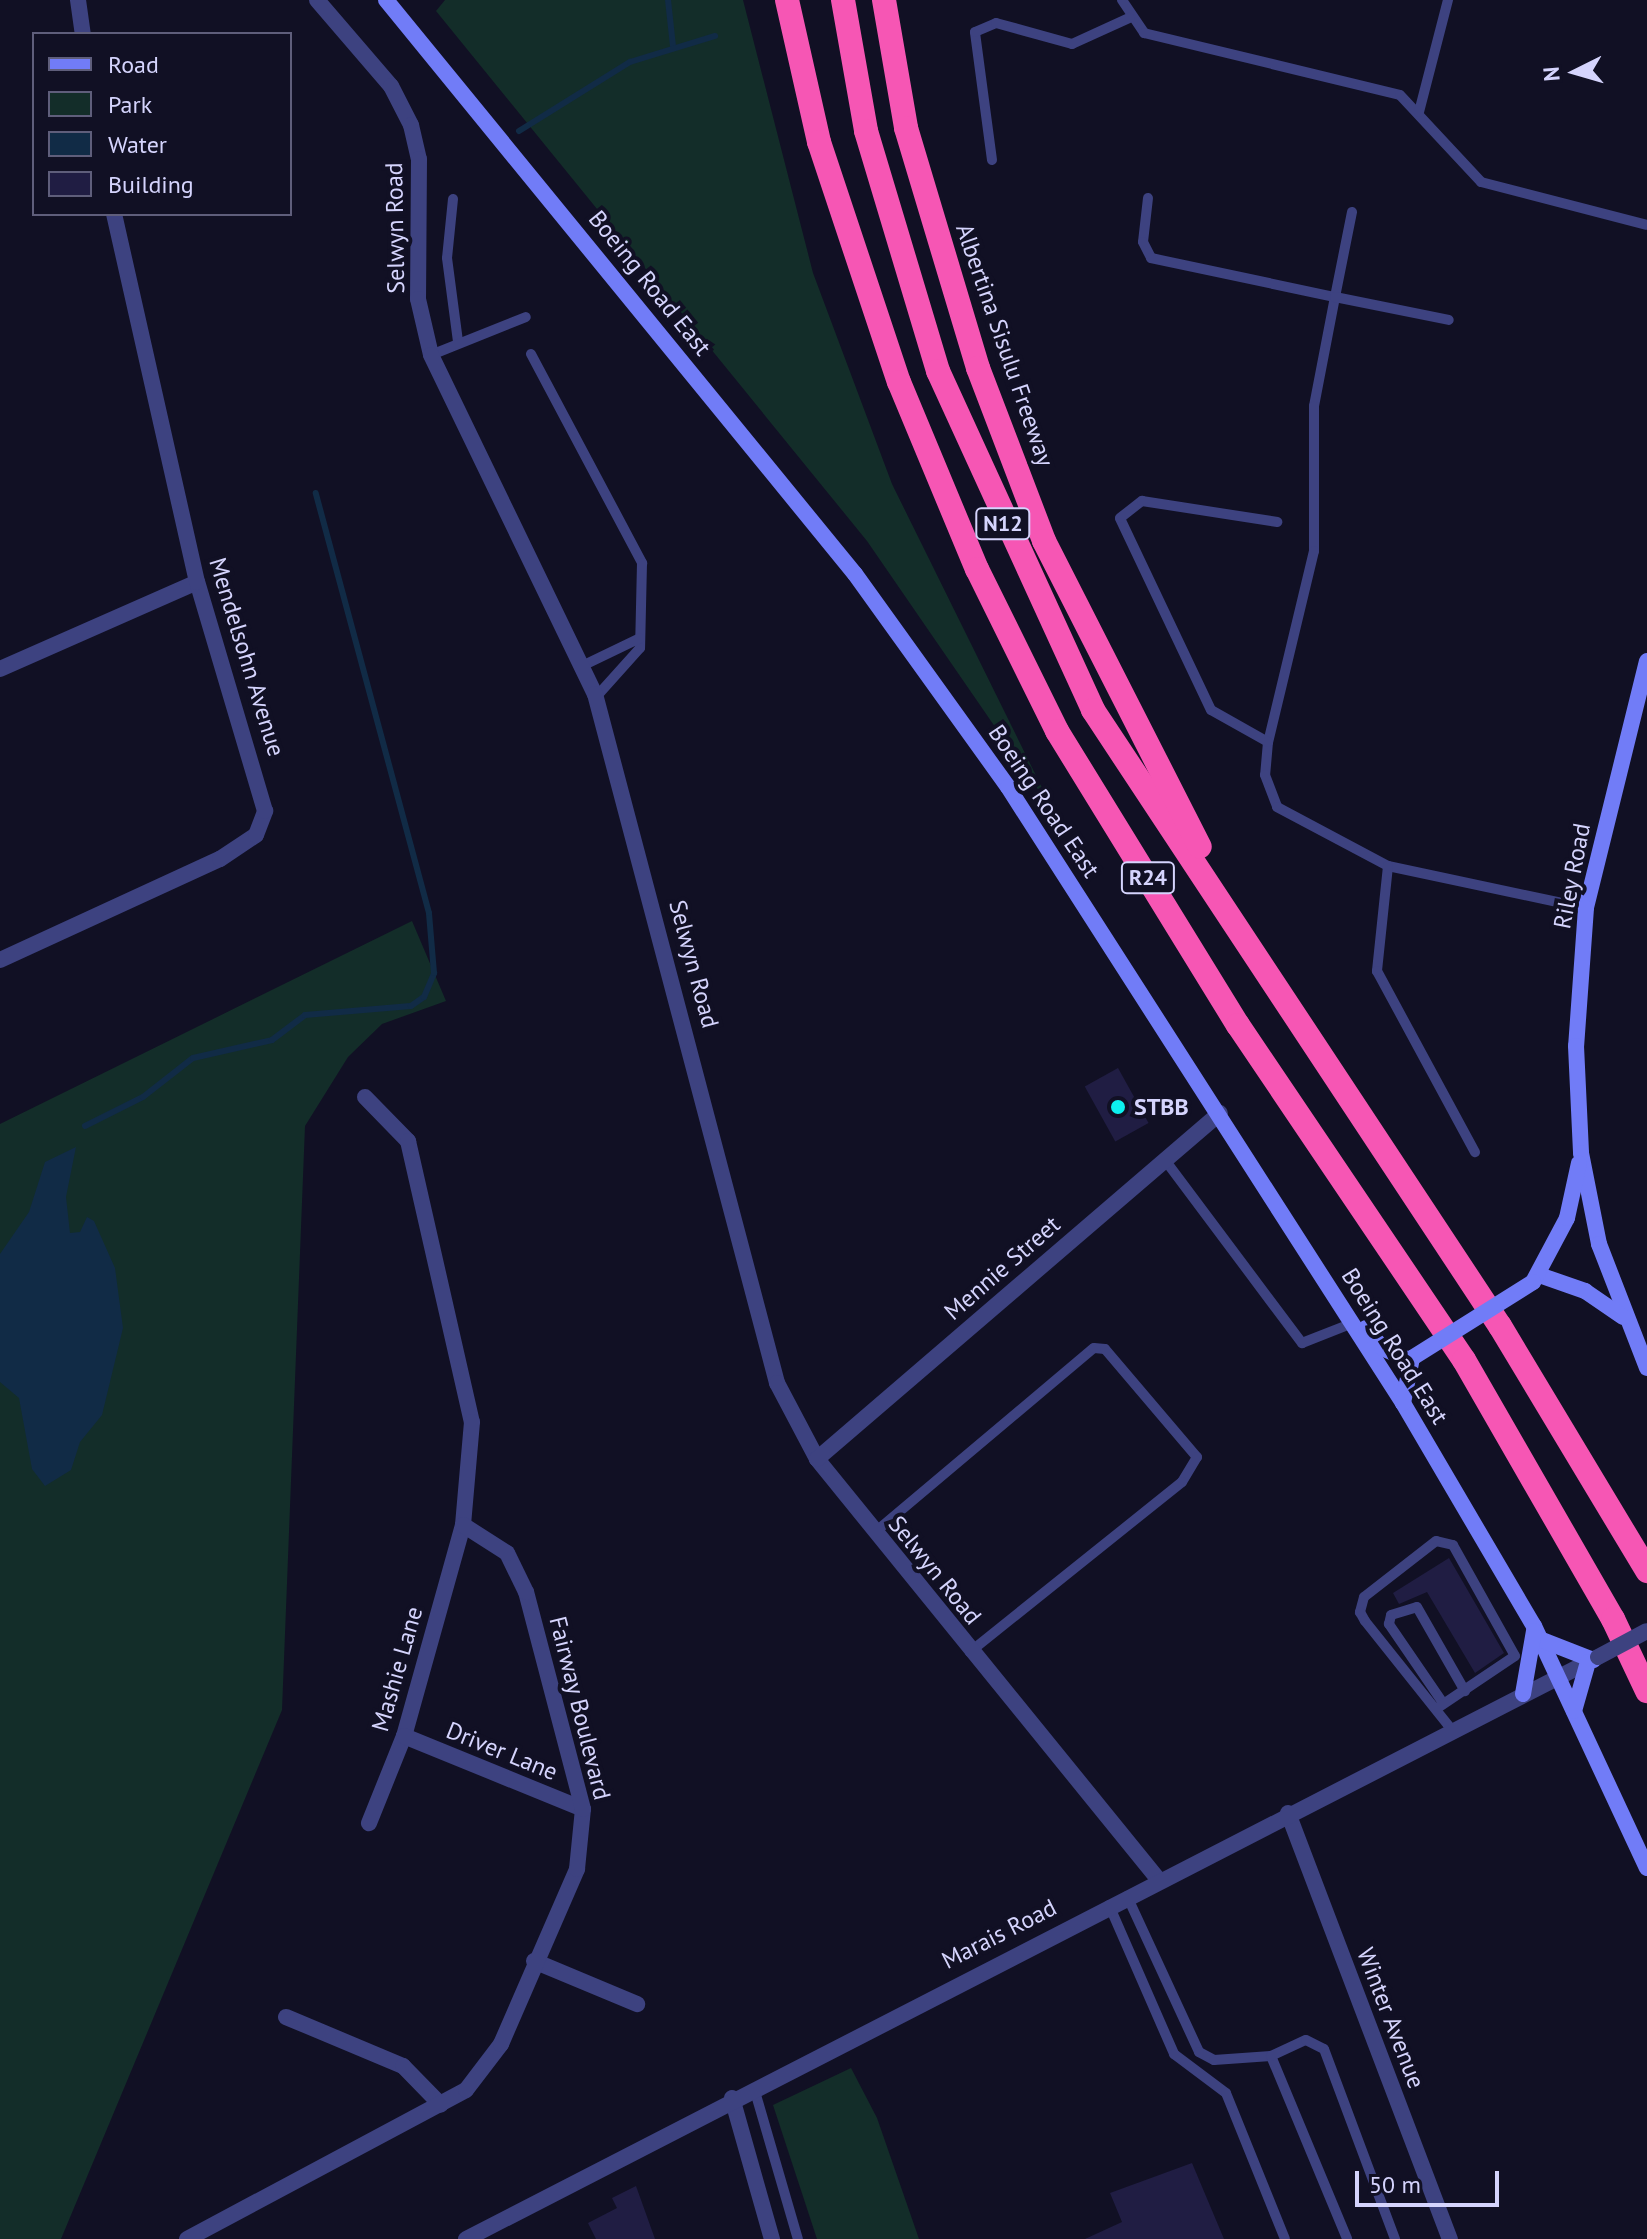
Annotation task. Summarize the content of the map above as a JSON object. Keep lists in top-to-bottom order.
{
  "streets": {
    "highway": ["Albertina Sisulu Freeway", "N12", "R24"],
    "main road": ["Boeing Road East", "Riley Road"],
    "street": [
      "Selwyn Road",
      "Mendelsohn Avenue",
      "Mennie Street",
      "Mashie Lane",
      "Fairway Boulevard",
      "Driver Lane",
      "Marais Road",
      "Winter Avenue"
    ]
  },
  "crossings": [
    ["Selwyn Road", "Mennie Street"],
    ["Selwyn Road", "Marais Road"],
    ["Boeing Road East", "Mennie Street"],
    ["Boeing Road East", "Marais Road"],
    ["Albertina Sisulu Freeway", "N12"],
    ["Albertina Sisulu Freeway", "R24"],
    ["N12", "R24"],
    ["Mashie Lane", "Fairway Boulevard"],
    ["Mashie Lane", "Driver Lane"],
    ["Fairway Boulevard", "Driver Lane"],
    ["Marais Road", "Winter Avenue"]
  ],
  "places": ["STBB"],
  "legend": [
    "Road",
    "Park",
    "Water",
    "Building"
  ],
  "scale_bar": "50 m",
  "north": "left"
}
